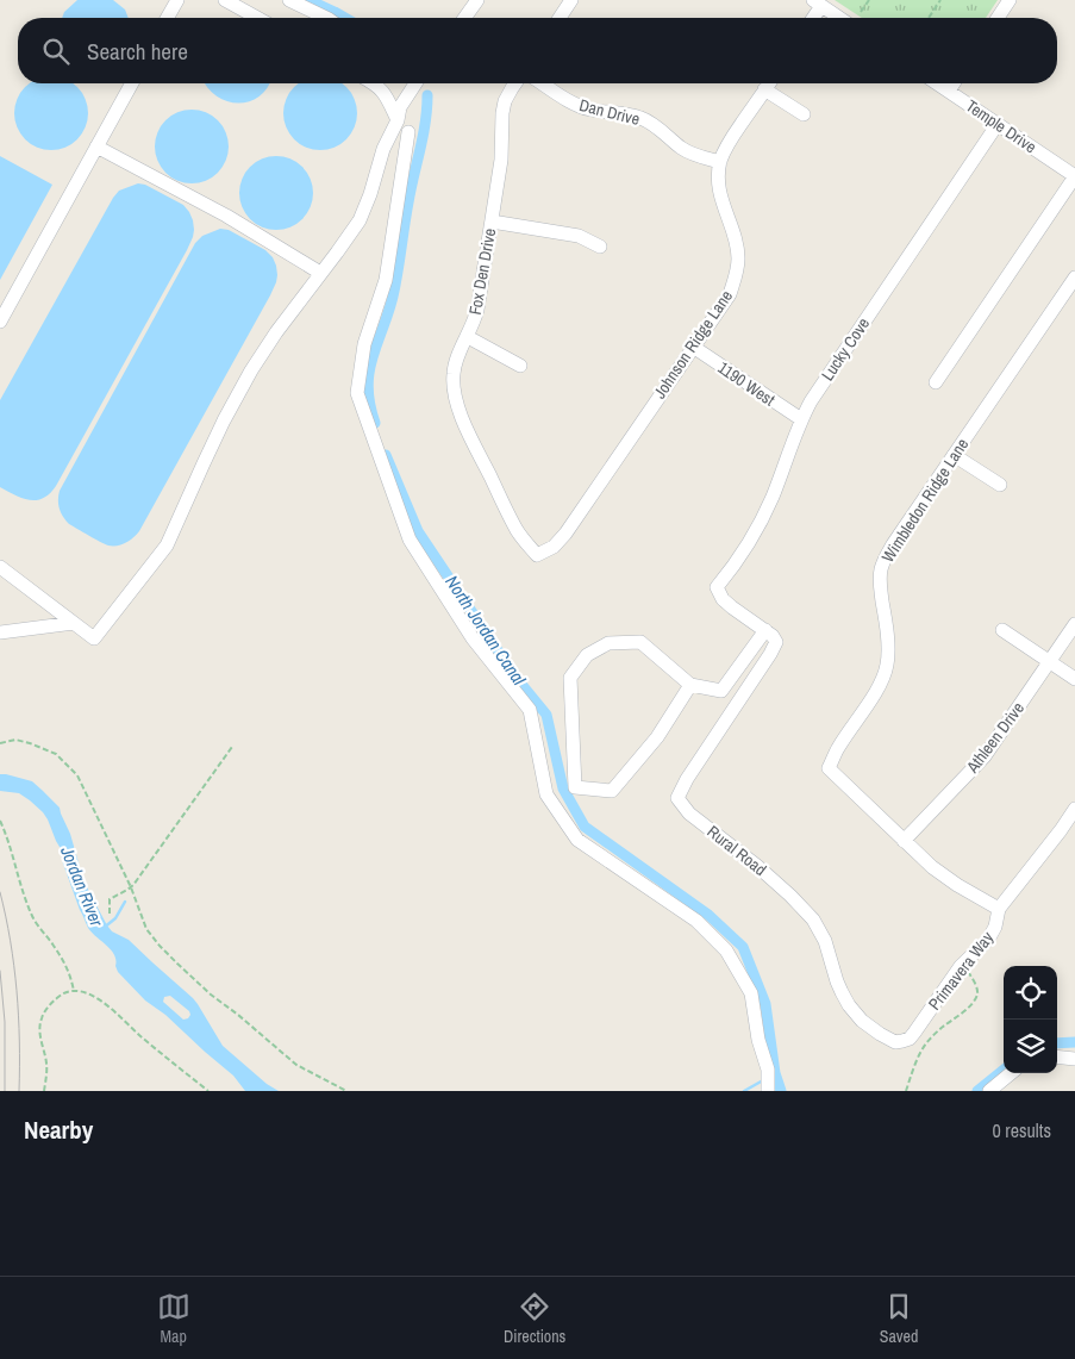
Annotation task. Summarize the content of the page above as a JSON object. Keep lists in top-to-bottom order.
{
  "streets": {
    "street": [
      "Dan Drive",
      "Temple Drive",
      "Fox Den Drive",
      "Johnson Ridge Lane",
      "Lucky Cove",
      "1190 West",
      "Wimbledon Ridge Lane",
      "Athleen Drive",
      "Rural Road",
      "Primavera Way"
    ]
  },
  "crossings": [
    ["Dan Drive", "Johnson Ridge Lane"],
    ["Temple Drive", "Lucky Cove"],
    ["Fox Den Drive", "Johnson Ridge Lane"],
    ["Johnson Ridge Lane", "1190 West"],
    ["Lucky Cove", "1190 West"],
    ["Lucky Cove", "Rural Road"],
    ["Wimbledon Ridge Lane", "Athleen Drive"],
    ["Wimbledon Ridge Lane", "Primavera Way"],
    ["Rural Road", "Primavera Way"]
  ],
  "water": ["North Jordan Canal", "Jordan River"],
  "page": {
    "search": "Search here",
    "heading": ["Nearby", "0 results"],
    "nav": ["Map", "Directions", "Saved"]
  }
}
